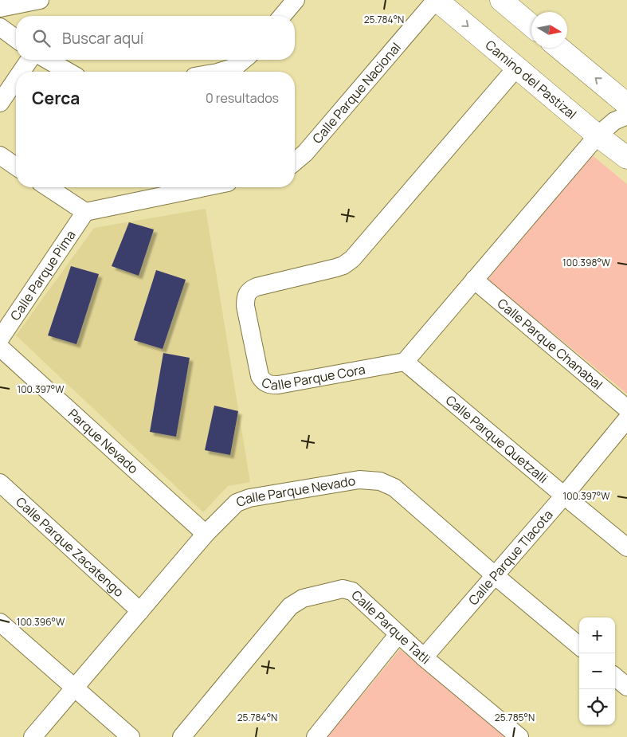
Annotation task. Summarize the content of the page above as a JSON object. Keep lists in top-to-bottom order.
{
  "streets": {
    "street": [
      "Camino del Pastizal",
      "Calle Parque Nacional",
      "Calle Parque Pima",
      "Calle Parque Chanabal",
      "Calle Parque Cora",
      "Calle Parque Quetzalli",
      "Parque Nevado",
      "Calle Parque Nevado",
      "Calle Parque Zacatengo",
      "Calle Parque Tlacota",
      "Calle Parque Tatli"
    ]
  },
  "crossings": [
    ["Camino del Pastizal", "Calle Parque Nacional"],
    ["Camino del Pastizal", "Calle Parque Cora"],
    ["Calle Parque Cora", "Calle Parque Quetzalli"],
    ["Calle Parque Quetzalli", "Calle Parque Tlacota"],
    ["Parque Nevado", "Calle Parque Nevado"],
    ["Calle Parque Nevado", "Calle Parque Zacatengo"],
    ["Calle Parque Nevado", "Calle Parque Tlacota"],
    ["Calle Parque Tlacota", "Calle Parque Tatli"]
  ],
  "north": "right",
  "page": {
    "search": "Buscar aquí",
    "heading": ["Cerca", "0 resultados"],
    "map_buttons": ["+", "−"]
  },
  "coordinates": [
    "25.784°N",
    "100.398°W",
    "100.397°W",
    "100.396°W",
    "25.785°N"
  ]
}
